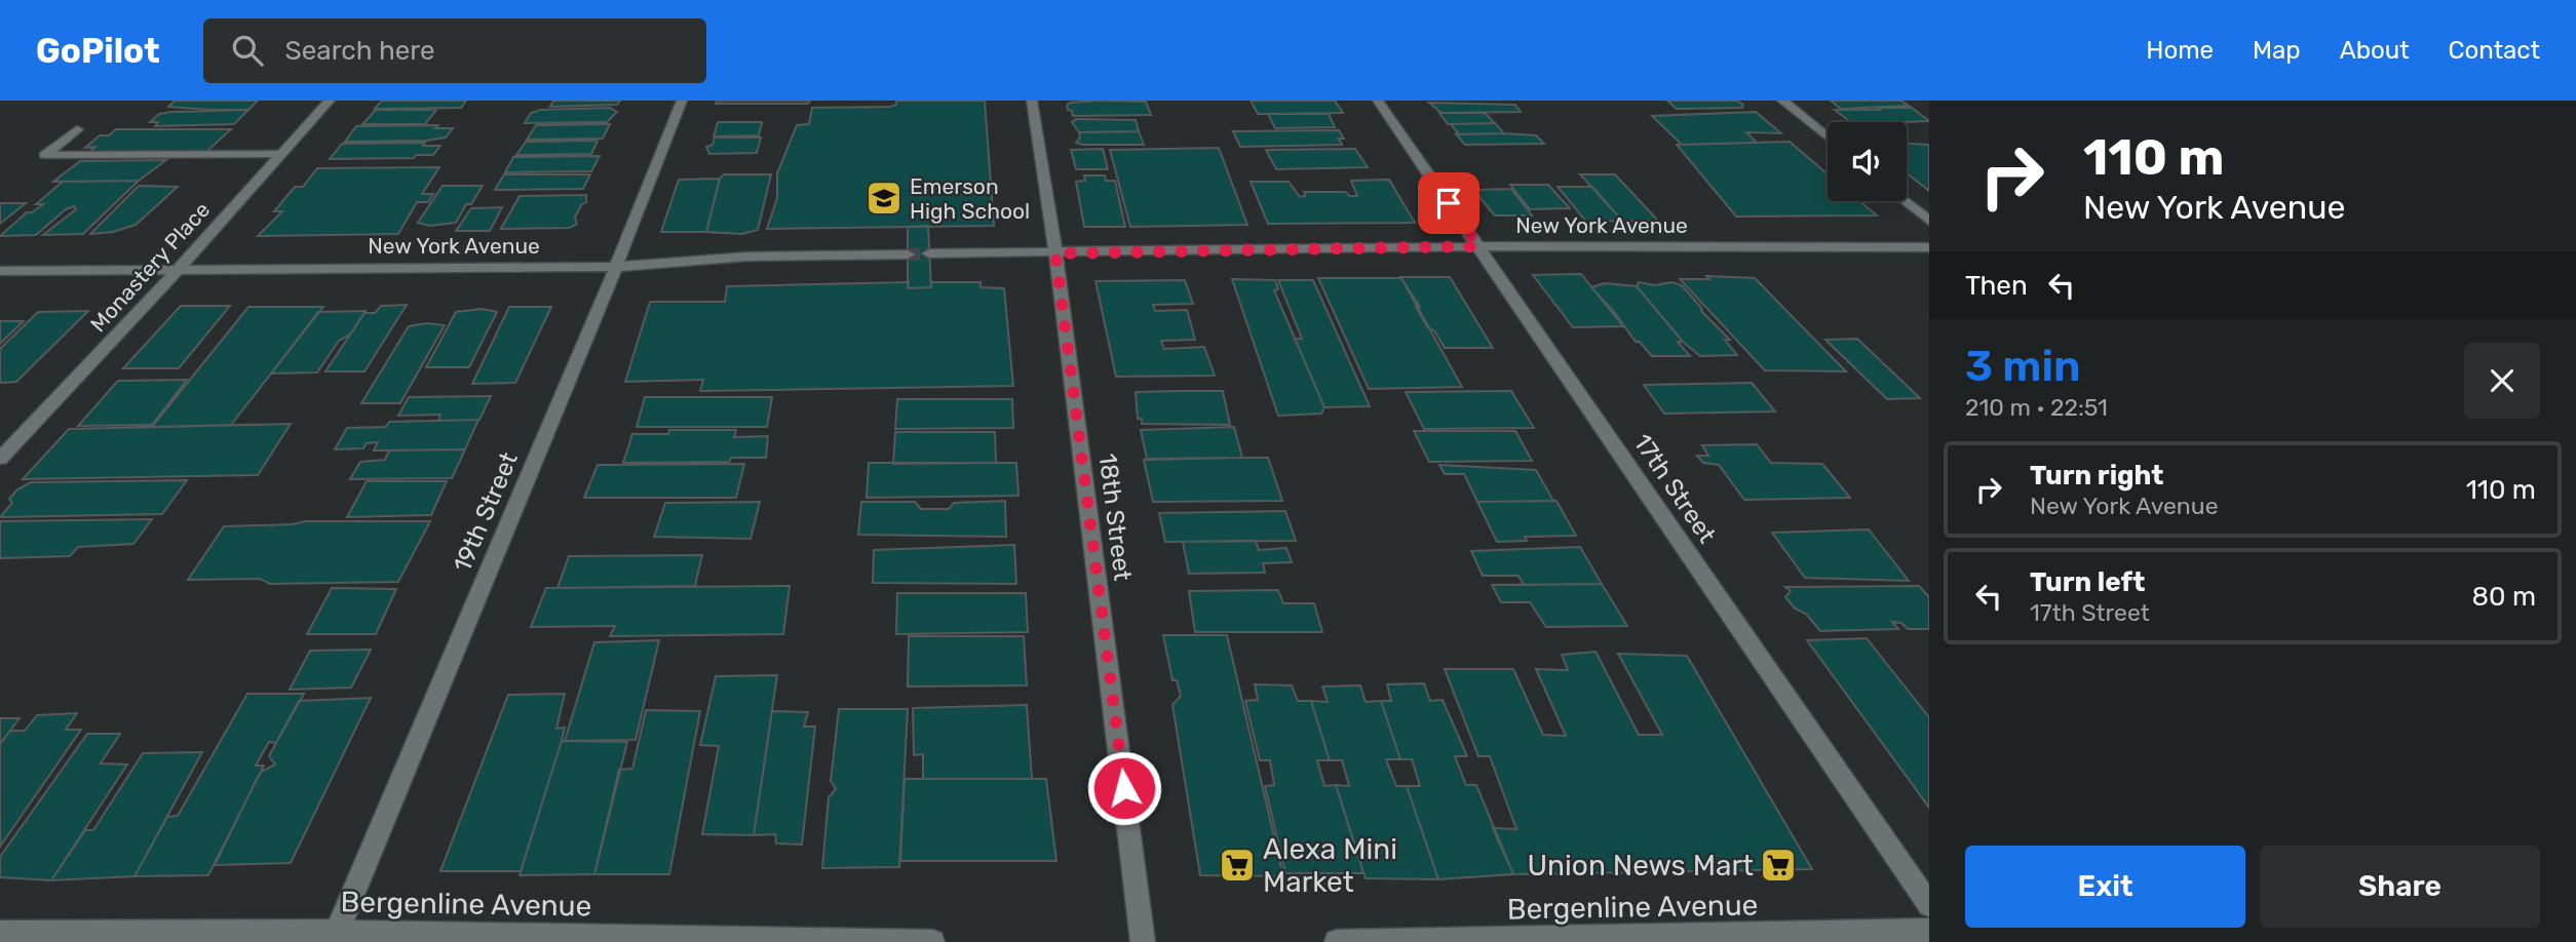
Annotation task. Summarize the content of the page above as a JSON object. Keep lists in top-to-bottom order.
{
  "streets": {
    "street": [
      "New York Avenue",
      "Monastery Place",
      "17th Street",
      "19th Street",
      "18th Street",
      "Bergenline Avenue"
    ]
  },
  "crossings": [
    ["New York Avenue", "Monastery Place"],
    ["New York Avenue", "17th Street"],
    ["New York Avenue", "19th Street"],
    ["New York Avenue", "18th Street"],
    ["19th Street", "Bergenline Avenue"]
  ],
  "places": {
    "school or university": ["Emerson High School"],
    "supermarket": ["Alexa Mini Market", "Union News Mart"]
  },
  "page": {
    "header": "GoPilot",
    "search": "Search here",
    "nav": [
      "Home",
      "Map",
      "About",
      "Contact"
    ],
    "turn": ["110 m", "New York Avenue"],
    "then": "Then",
    "heading": ["3 min", "210 m · 22:51"],
    "list": [
      {
        "name": "Turn right",
        "note": "New York Avenue",
        "value": "110 m"
      },
      {
        "name": "Turn left",
        "note": "17th Street",
        "value": "80 m"
      }
    ],
    "buttons": ["Exit", "Share"]
  }
}
